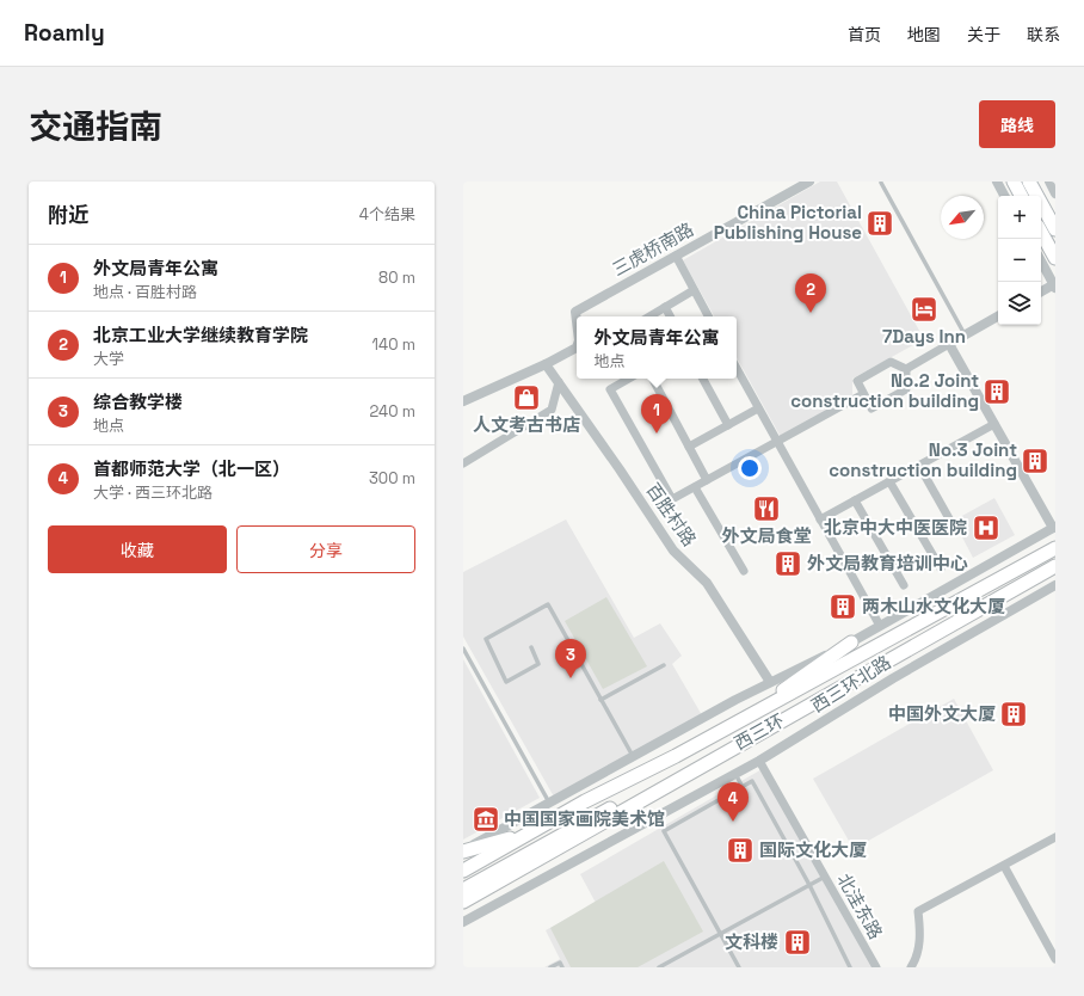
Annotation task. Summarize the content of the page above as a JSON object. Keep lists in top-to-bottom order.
{
  "streets": {
    "main road": ["西三环"],
    "street": [
      "三虎桥南路",
      "百胜村路",
      "西三环北路",
      "北洼东路"
    ]
  },
  "crossings": [
    ["三虎桥南路", "百胜村路"],
    ["百胜村路", "西三环北路"],
    ["西三环北路", "北洼东路"]
  ],
  "places": {
    "building": [
      "China Pictorial Publishing House",
      "No.2 Joint construction building",
      "No.3 Joint construction building",
      "外文局教育培训中心",
      "两木山水文化大厦",
      "中国外文大厦",
      "国际文化大厦",
      "文科楼"
    ],
    "hotel": ["7Days Inn"],
    "shop": ["人文考古书店"],
    "restaurant": ["外文局食堂"],
    "hospital": ["北京中大中医医院"],
    "museum": ["中国国家画院美术馆"]
  },
  "north": "bottom left",
  "page": {
    "header": "Roamly",
    "nav": [
      "首页",
      "地图",
      "关于",
      "联系"
    ],
    "title": "交通指南",
    "buttons": [
      "路线",
      ["收藏", "分享"]
    ],
    "heading": ["附近", "4个结果"],
    "map_buttons": ["+", "−"],
    "list": [
      {
        "mark": "1",
        "name": "外文局青年公寓",
        "note": "地点 · 百胜村路",
        "value": "80 m"
      },
      {
        "mark": "2",
        "name": "北京工业大学继续教育学院",
        "note": "大学",
        "value": "140 m"
      },
      {
        "mark": "3",
        "name": "综合教学楼",
        "note": "地点",
        "value": "240 m"
      },
      {
        "mark": "4",
        "name": "首都师范大学（北一区）",
        "note": "大学 · 西三环北路",
        "value": "300 m"
      }
    ],
    "pins": [
      "2",
      "1",
      "3",
      "4"
    ],
    "popup": ["外文局青年公寓", "地点"]
  }
}
